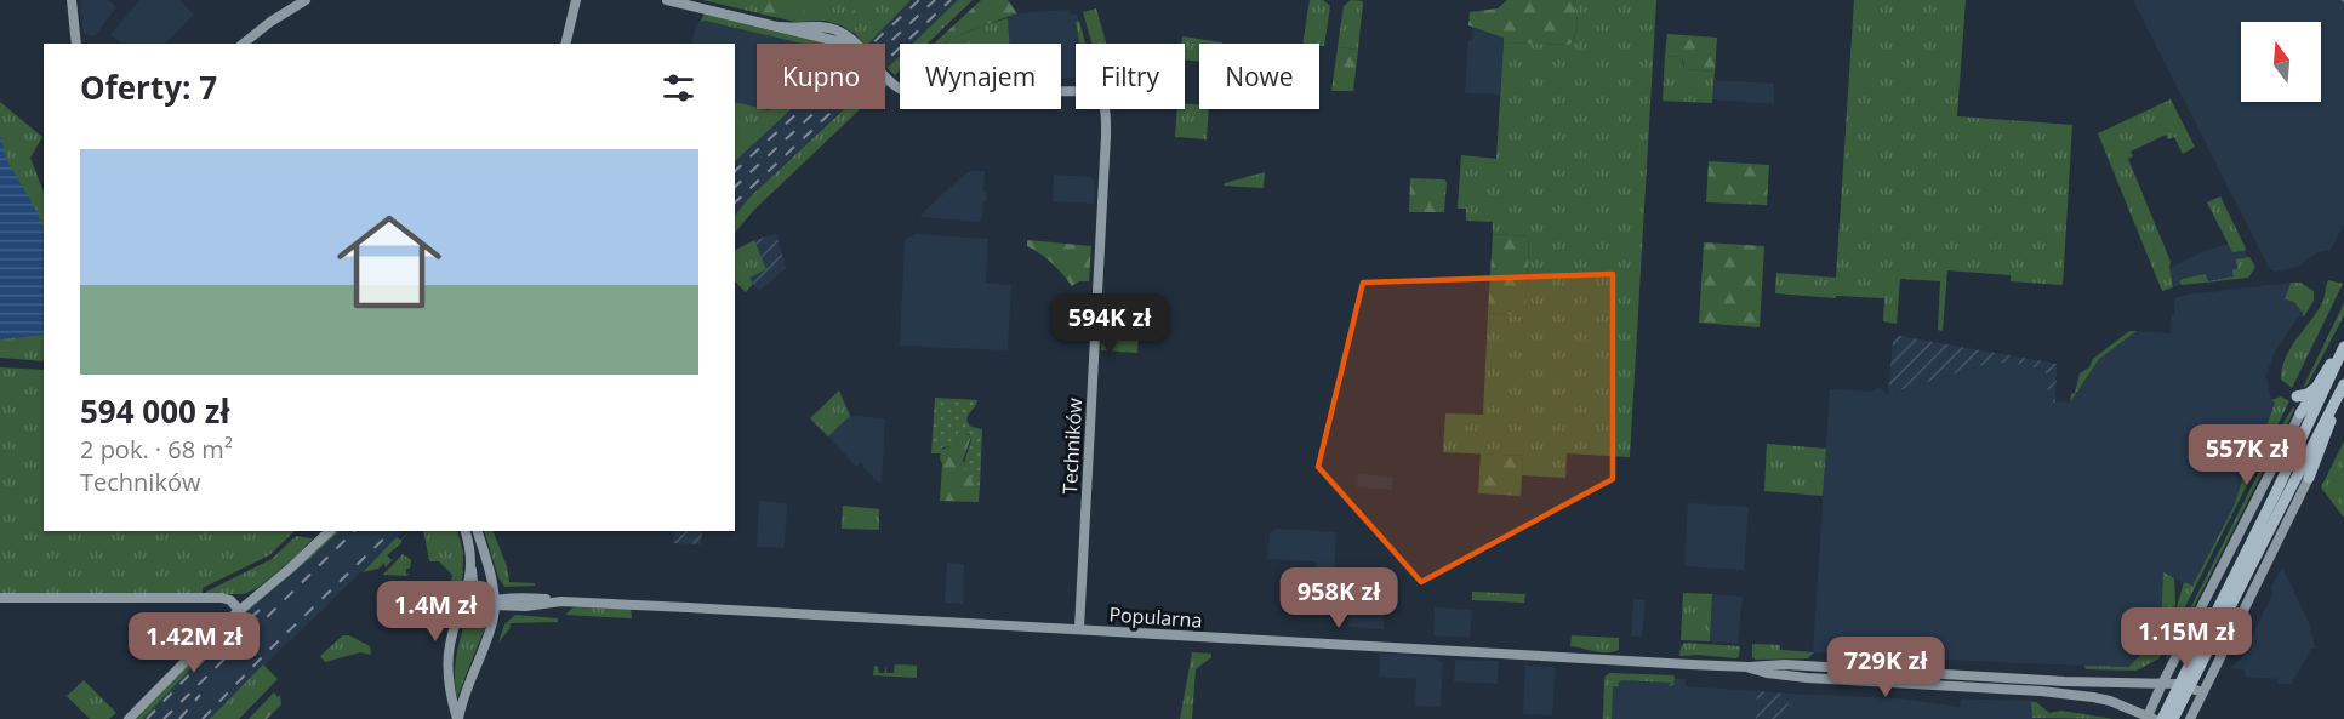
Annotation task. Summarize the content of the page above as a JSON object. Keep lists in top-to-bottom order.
{
  "streets": {
    "street": ["Techników", "Popularna"]
  },
  "crossings": [
    ["Techników", "Popularna"]
  ],
  "north": "top",
  "page": {
    "chip": [
      "Kupno",
      "Wynajem",
      "Filtry",
      "Nowe"
    ],
    "heading": "Oferty: 7",
    "list": [
      {
        "name": "594 000 zł",
        "note": "2 pok. · 68 m² · Techników"
      }
    ],
    "price": [
      "594K zł",
      "557K zł",
      "958K zł",
      "1.4M zł",
      "1.15M zł",
      "1.42M zł",
      "729K zł"
    ]
  }
}
